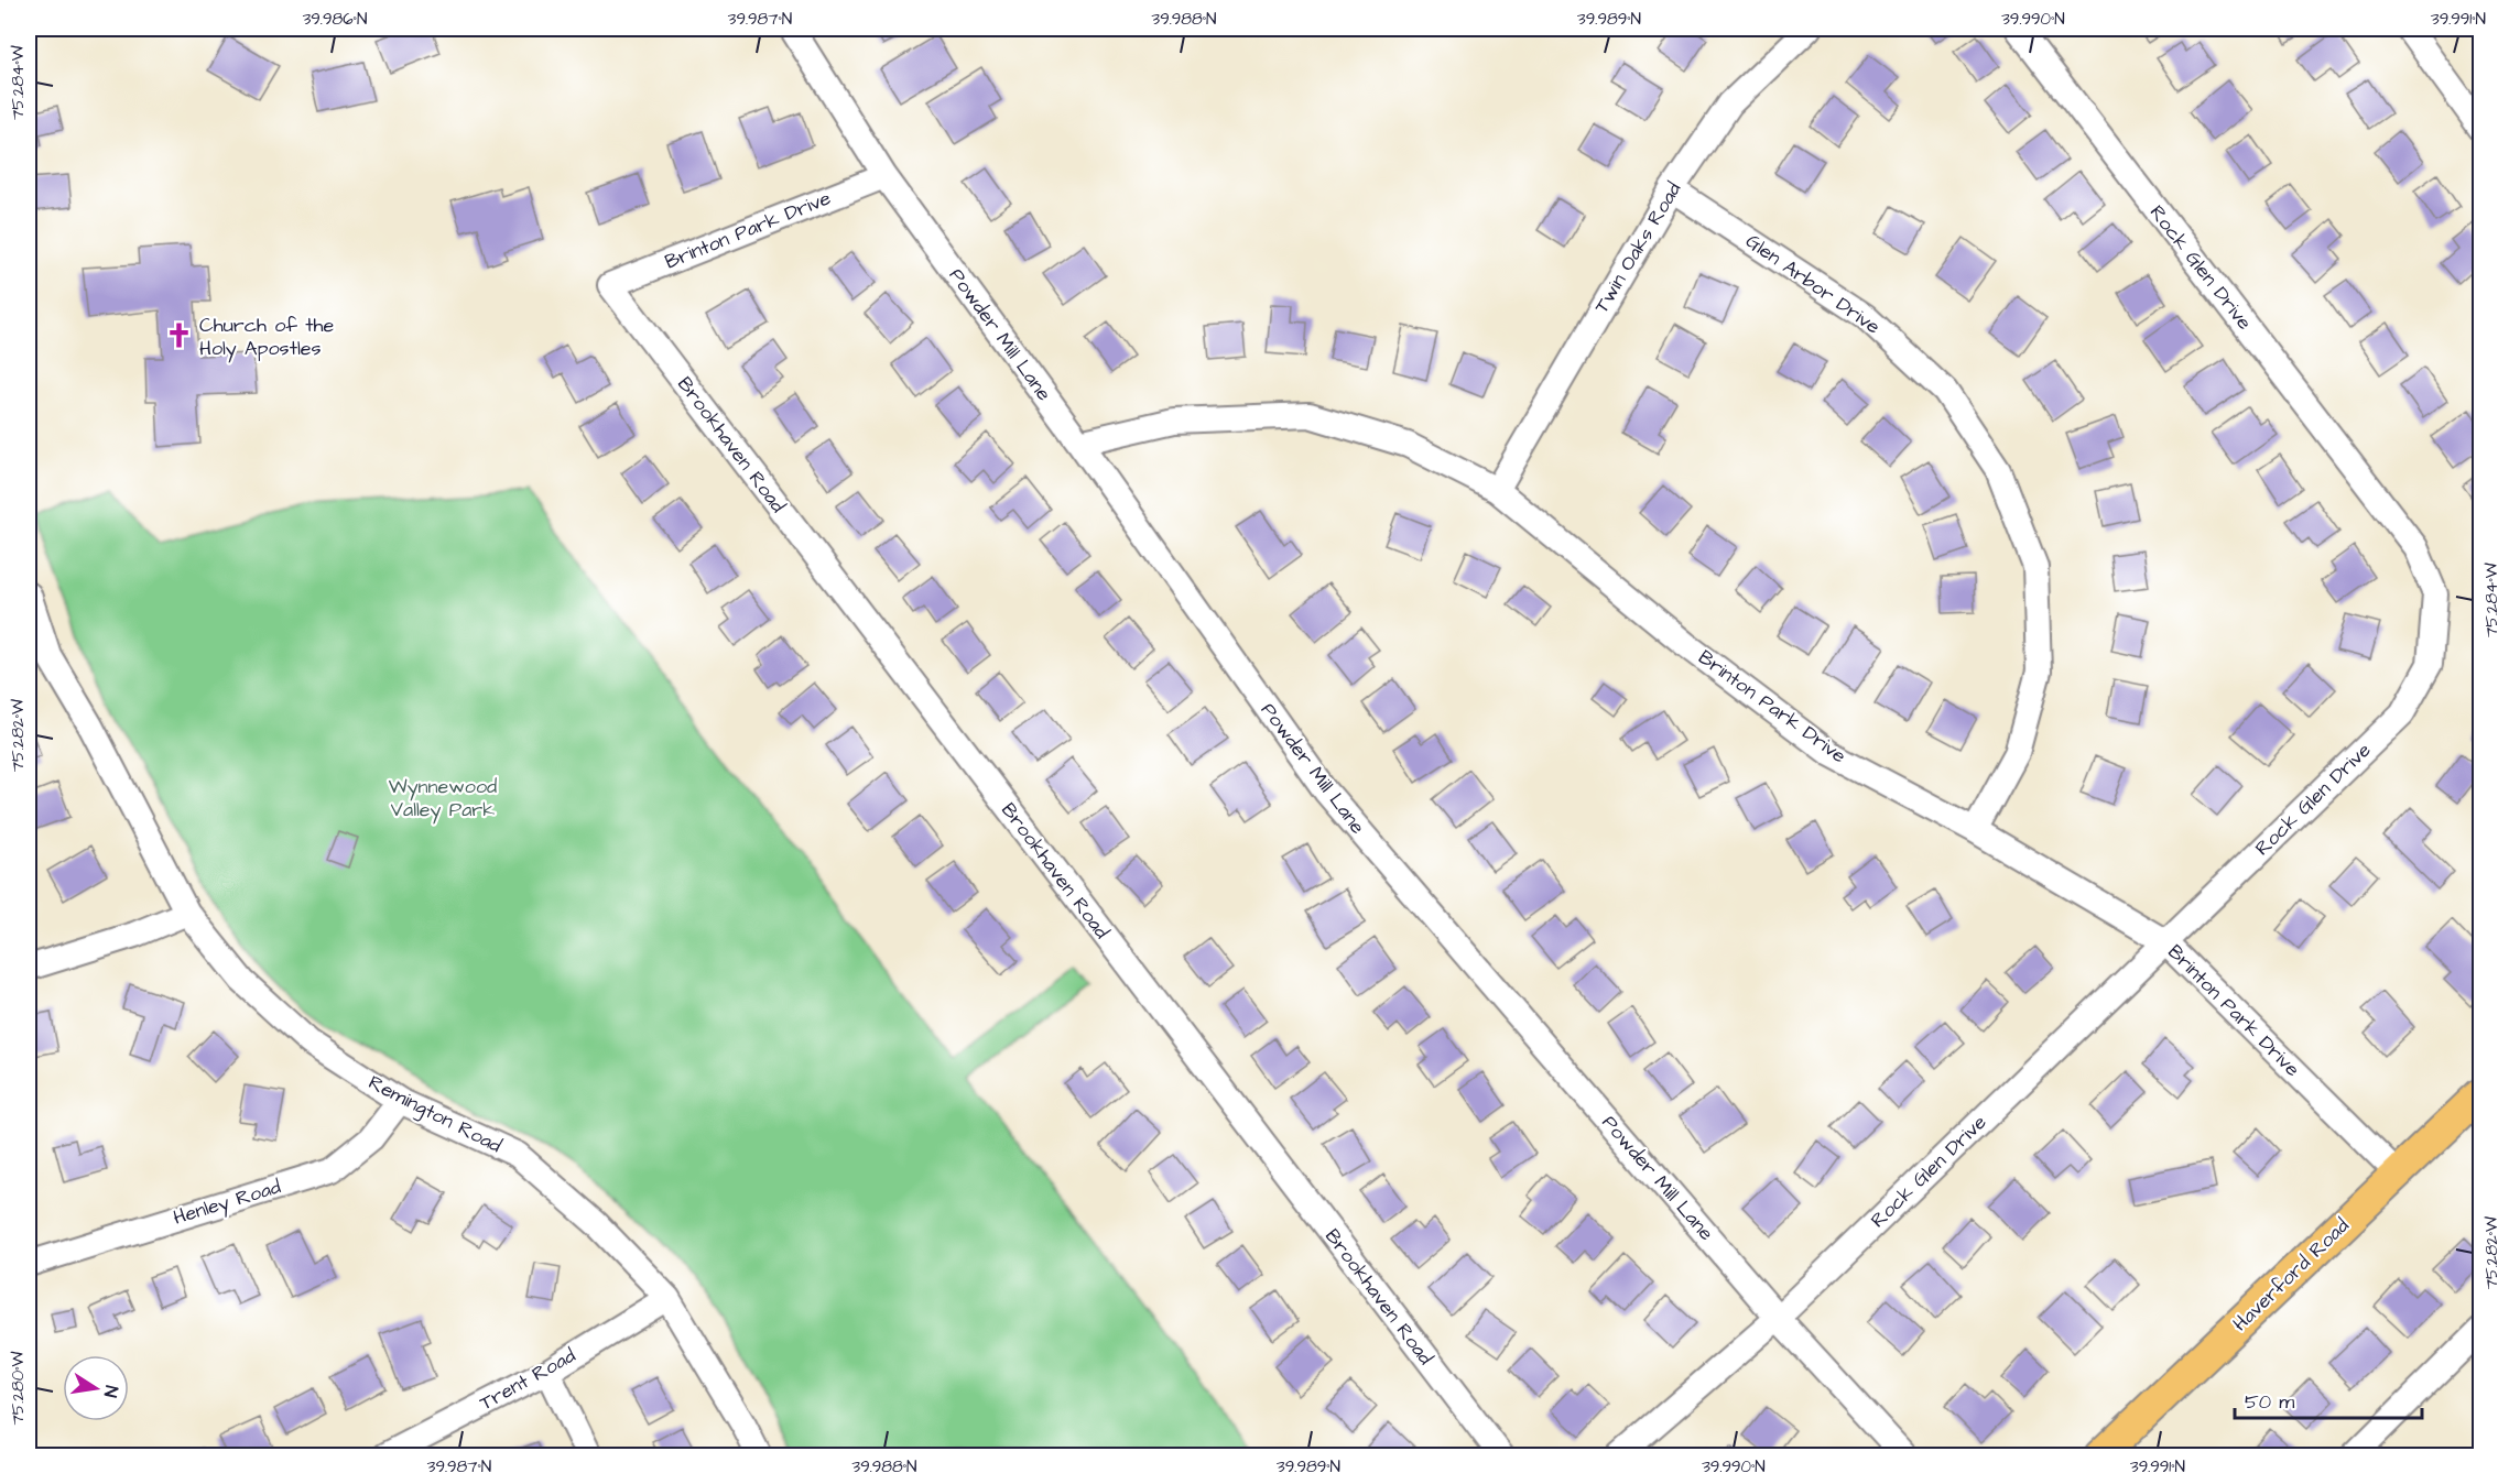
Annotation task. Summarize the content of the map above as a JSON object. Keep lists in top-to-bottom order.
{
  "streets": {
    "main road": ["Haverford Road"],
    "street": [
      "Brinton Park Drive",
      "Twin Oaks Road",
      "Rock Glen Drive",
      "Glen Arbor Drive",
      "Powder Mill Lane",
      "Brookhaven Road",
      "Remington Road",
      "Henley Road",
      "Trent Road"
    ]
  },
  "crossings": [
    ["Brinton Park Drive", "Twin Oaks Road"],
    ["Brinton Park Drive", "Rock Glen Drive"],
    ["Brinton Park Drive", "Glen Arbor Drive"],
    ["Brinton Park Drive", "Powder Mill Lane"],
    ["Brinton Park Drive", "Brookhaven Road"],
    ["Brinton Park Drive", "Haverford Road"],
    ["Twin Oaks Road", "Glen Arbor Drive"],
    ["Rock Glen Drive", "Powder Mill Lane"],
    ["Remington Road", "Henley Road"],
    ["Remington Road", "Trent Road"]
  ],
  "parks": ["Wynnewood Valley Park"],
  "places": {
    "church": ["Church of the Holy Apostles"]
  },
  "scale_bar": "50 m",
  "north": "right",
  "coordinates": [
    "39.986°N",
    "39.987°N",
    "39.988°N",
    "39.989°N",
    "39.990°N",
    "39.991°N",
    "75.284°W",
    "75.282°W",
    "75.280°W"
  ]
}
